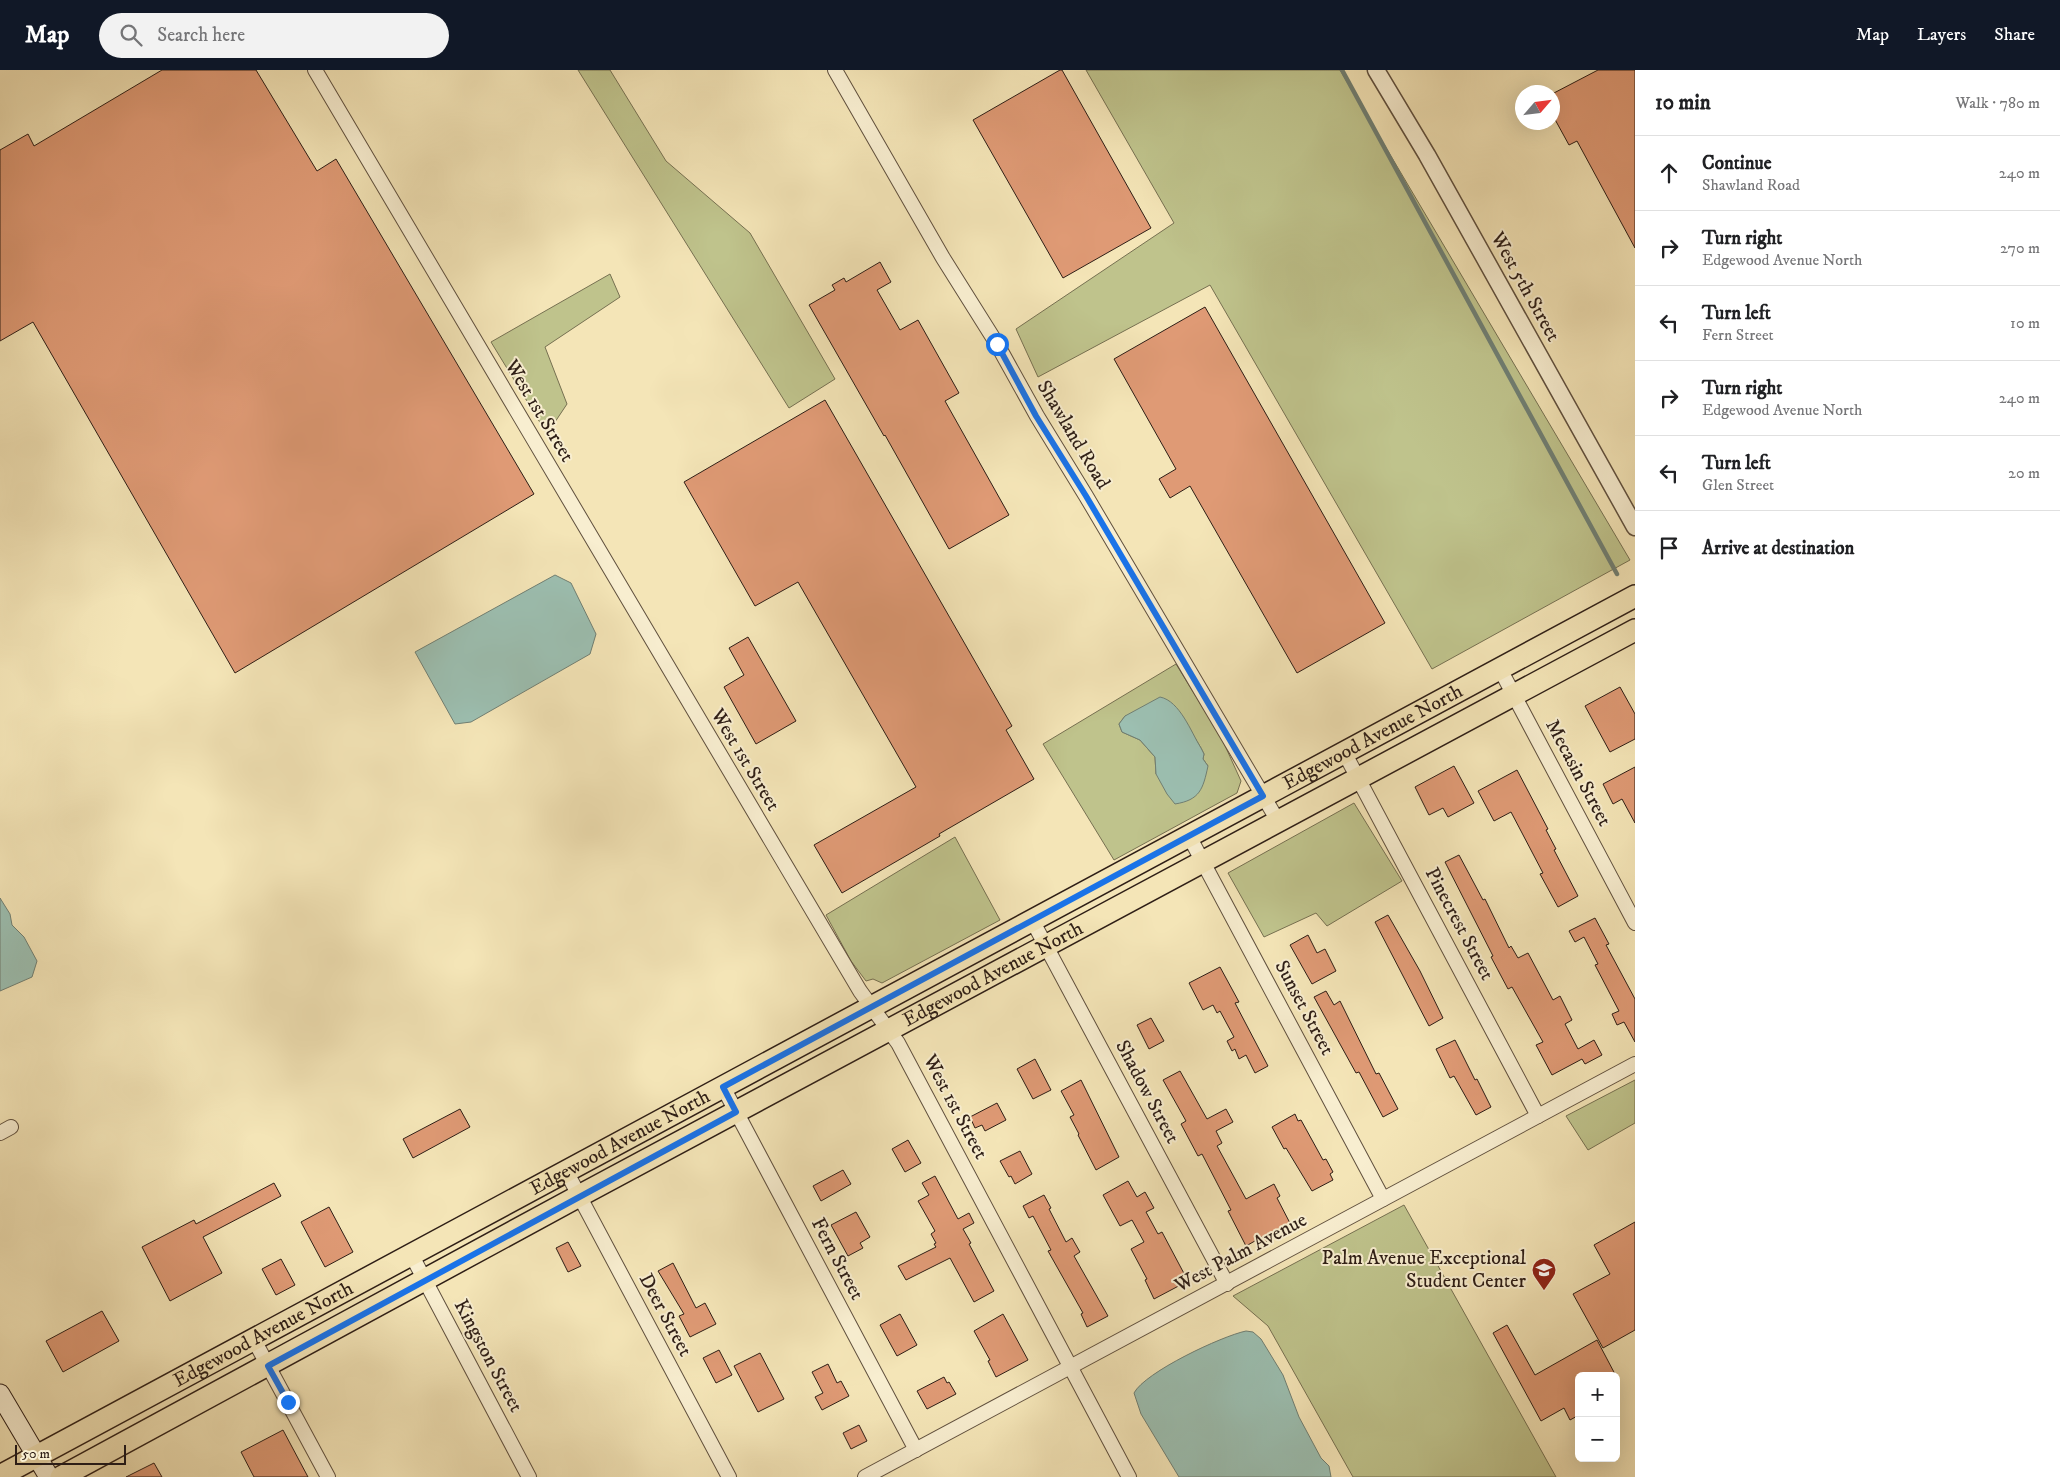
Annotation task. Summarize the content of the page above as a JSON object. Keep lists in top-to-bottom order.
{
  "streets": {
    "main road": ["Edgewood Avenue North"],
    "street": [
      "West 5th Street",
      "West 1st Street",
      "Shawland Road",
      "Mecasin Street",
      "Pinecrest Street",
      "Sunset Street",
      "Shadow Street",
      "West Palm Avenue",
      "Fern Street",
      "Deer Street",
      "Kingston Street"
    ]
  },
  "crossings": [
    ["West 1st Street", "Edgewood Avenue North"],
    ["West 1st Street", "West Palm Avenue"],
    ["Shawland Road", "Edgewood Avenue North"],
    ["Edgewood Avenue North", "Mecasin Street"],
    ["Edgewood Avenue North", "Pinecrest Street"],
    ["Edgewood Avenue North", "Sunset Street"],
    ["Edgewood Avenue North", "Shadow Street"],
    ["Edgewood Avenue North", "Fern Street"],
    ["Edgewood Avenue North", "Deer Street"],
    ["Edgewood Avenue North", "Kingston Street"],
    ["Pinecrest Street", "West Palm Avenue"],
    ["Sunset Street", "West Palm Avenue"],
    ["Shadow Street", "West Palm Avenue"],
    ["West Palm Avenue", "Fern Street"]
  ],
  "places": {
    "school or university": ["Palm Avenue Exceptional Student Center"]
  },
  "scale_bar": "50 m",
  "north": "top right",
  "page": {
    "header": "Map",
    "search": "Search here",
    "nav": ["Map", "Layers", "Share"],
    "heading": ["10 min", "Walk · 780 m"],
    "list": [
      ["Continue", "Shawland Road", "240 m"],
      ["Turn right", "Edgewood Avenue North", "270 m"],
      ["Turn left", "Fern Street", "10 m"],
      ["Turn right", "Edgewood Avenue North", "240 m"],
      ["Turn left", "Glen Street", "20 m"],
      "Arrive at destination"
    ],
    "map_buttons": ["+", "−"],
    "scale": "50 m"
  }
}
